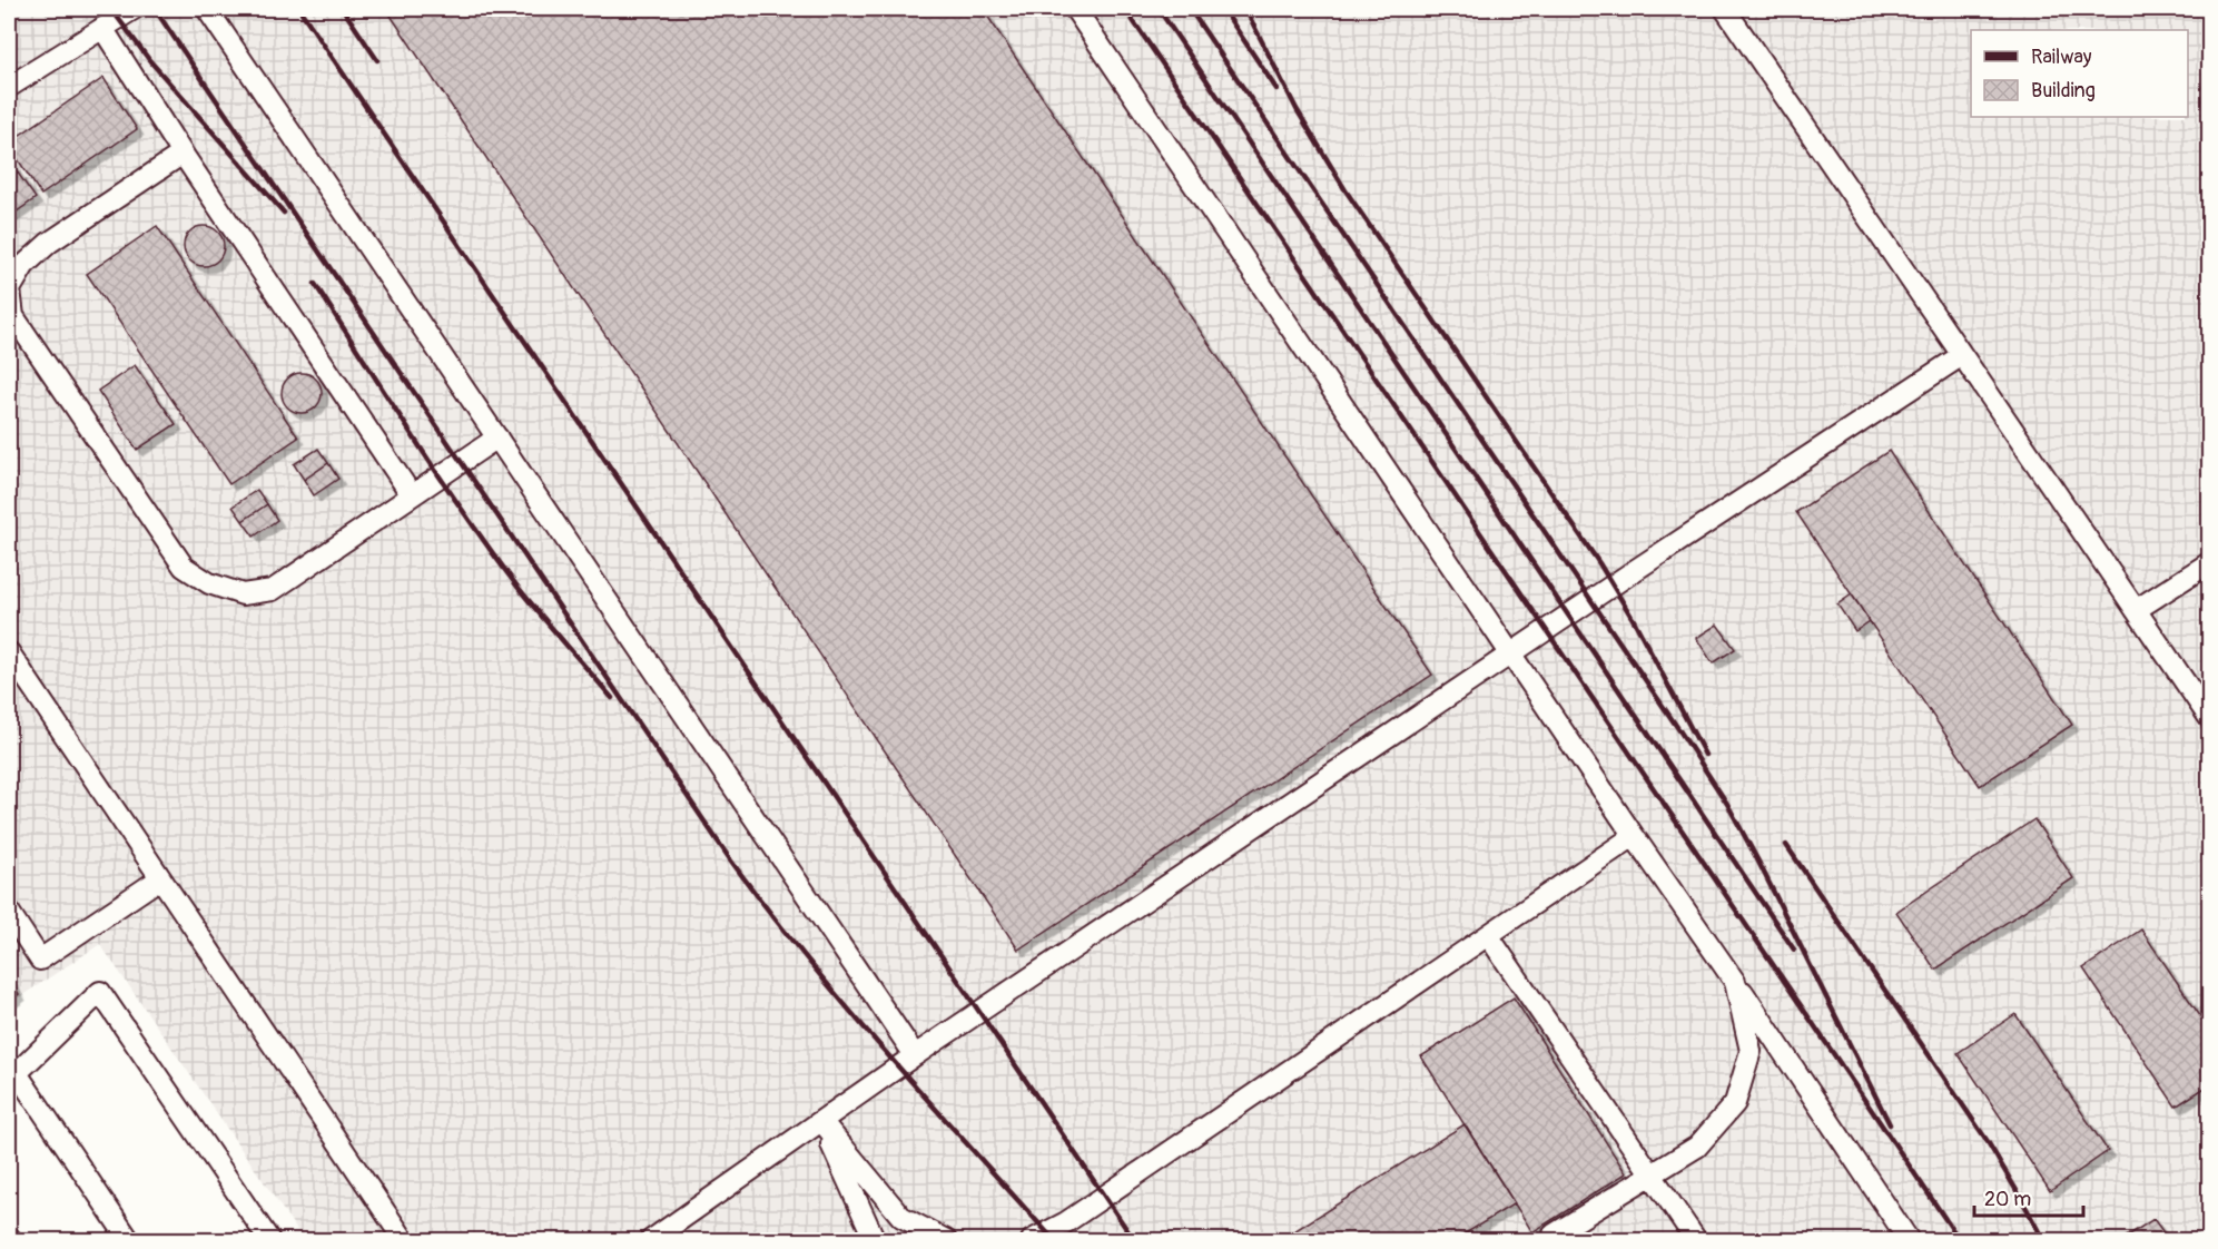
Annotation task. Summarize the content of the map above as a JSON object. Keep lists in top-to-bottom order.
{
  "legend": ["Railway", "Building"],
  "scale_bar": "20 m"
}
